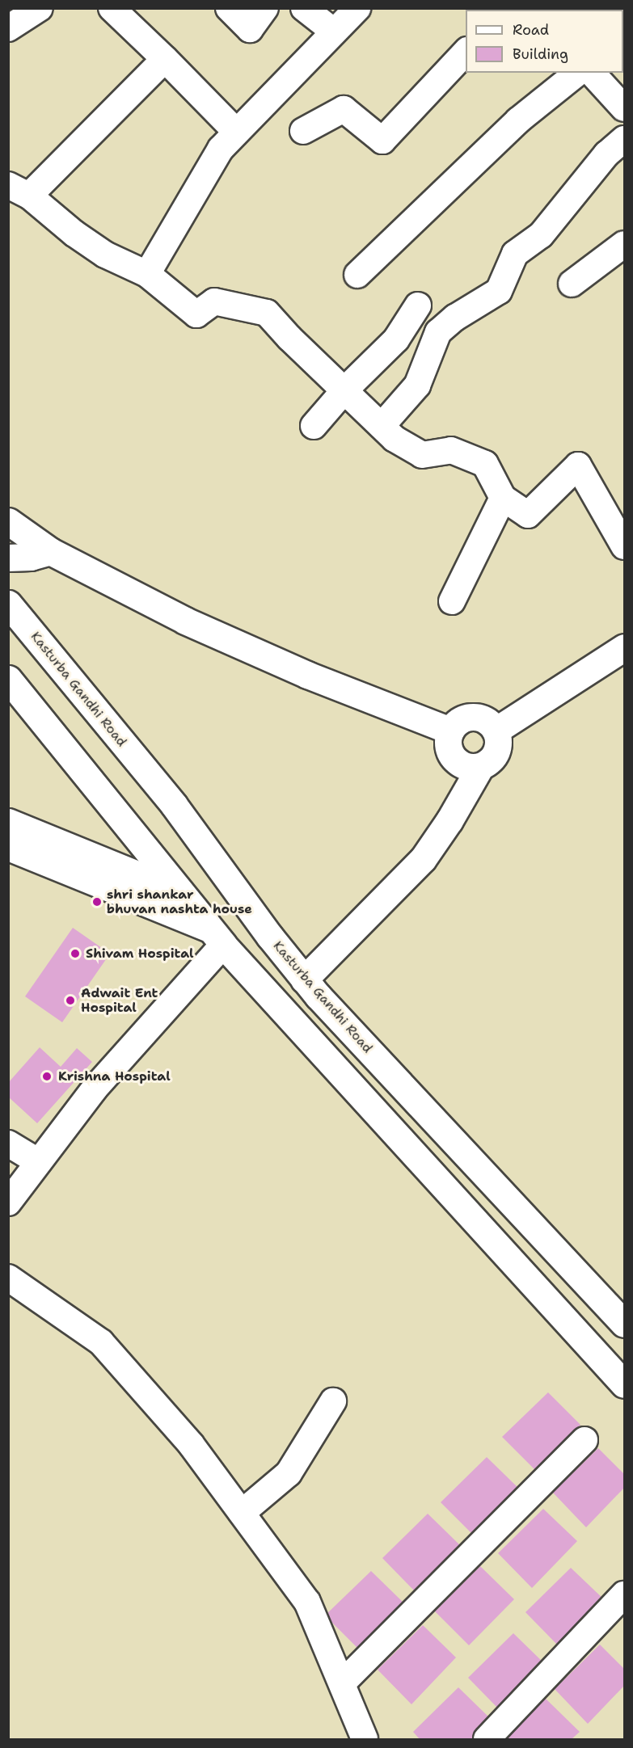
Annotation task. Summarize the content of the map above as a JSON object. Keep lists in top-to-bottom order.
{
  "streets": {
    "main road": ["Kasturba Gandhi Road"]
  },
  "places": [
    "shri shankar bhuvan nashta house",
    "Shivam Hospital",
    "Adwait Ent Hospital",
    "Krishna Hospital"
  ],
  "legend": ["Road", "Building"]
}
